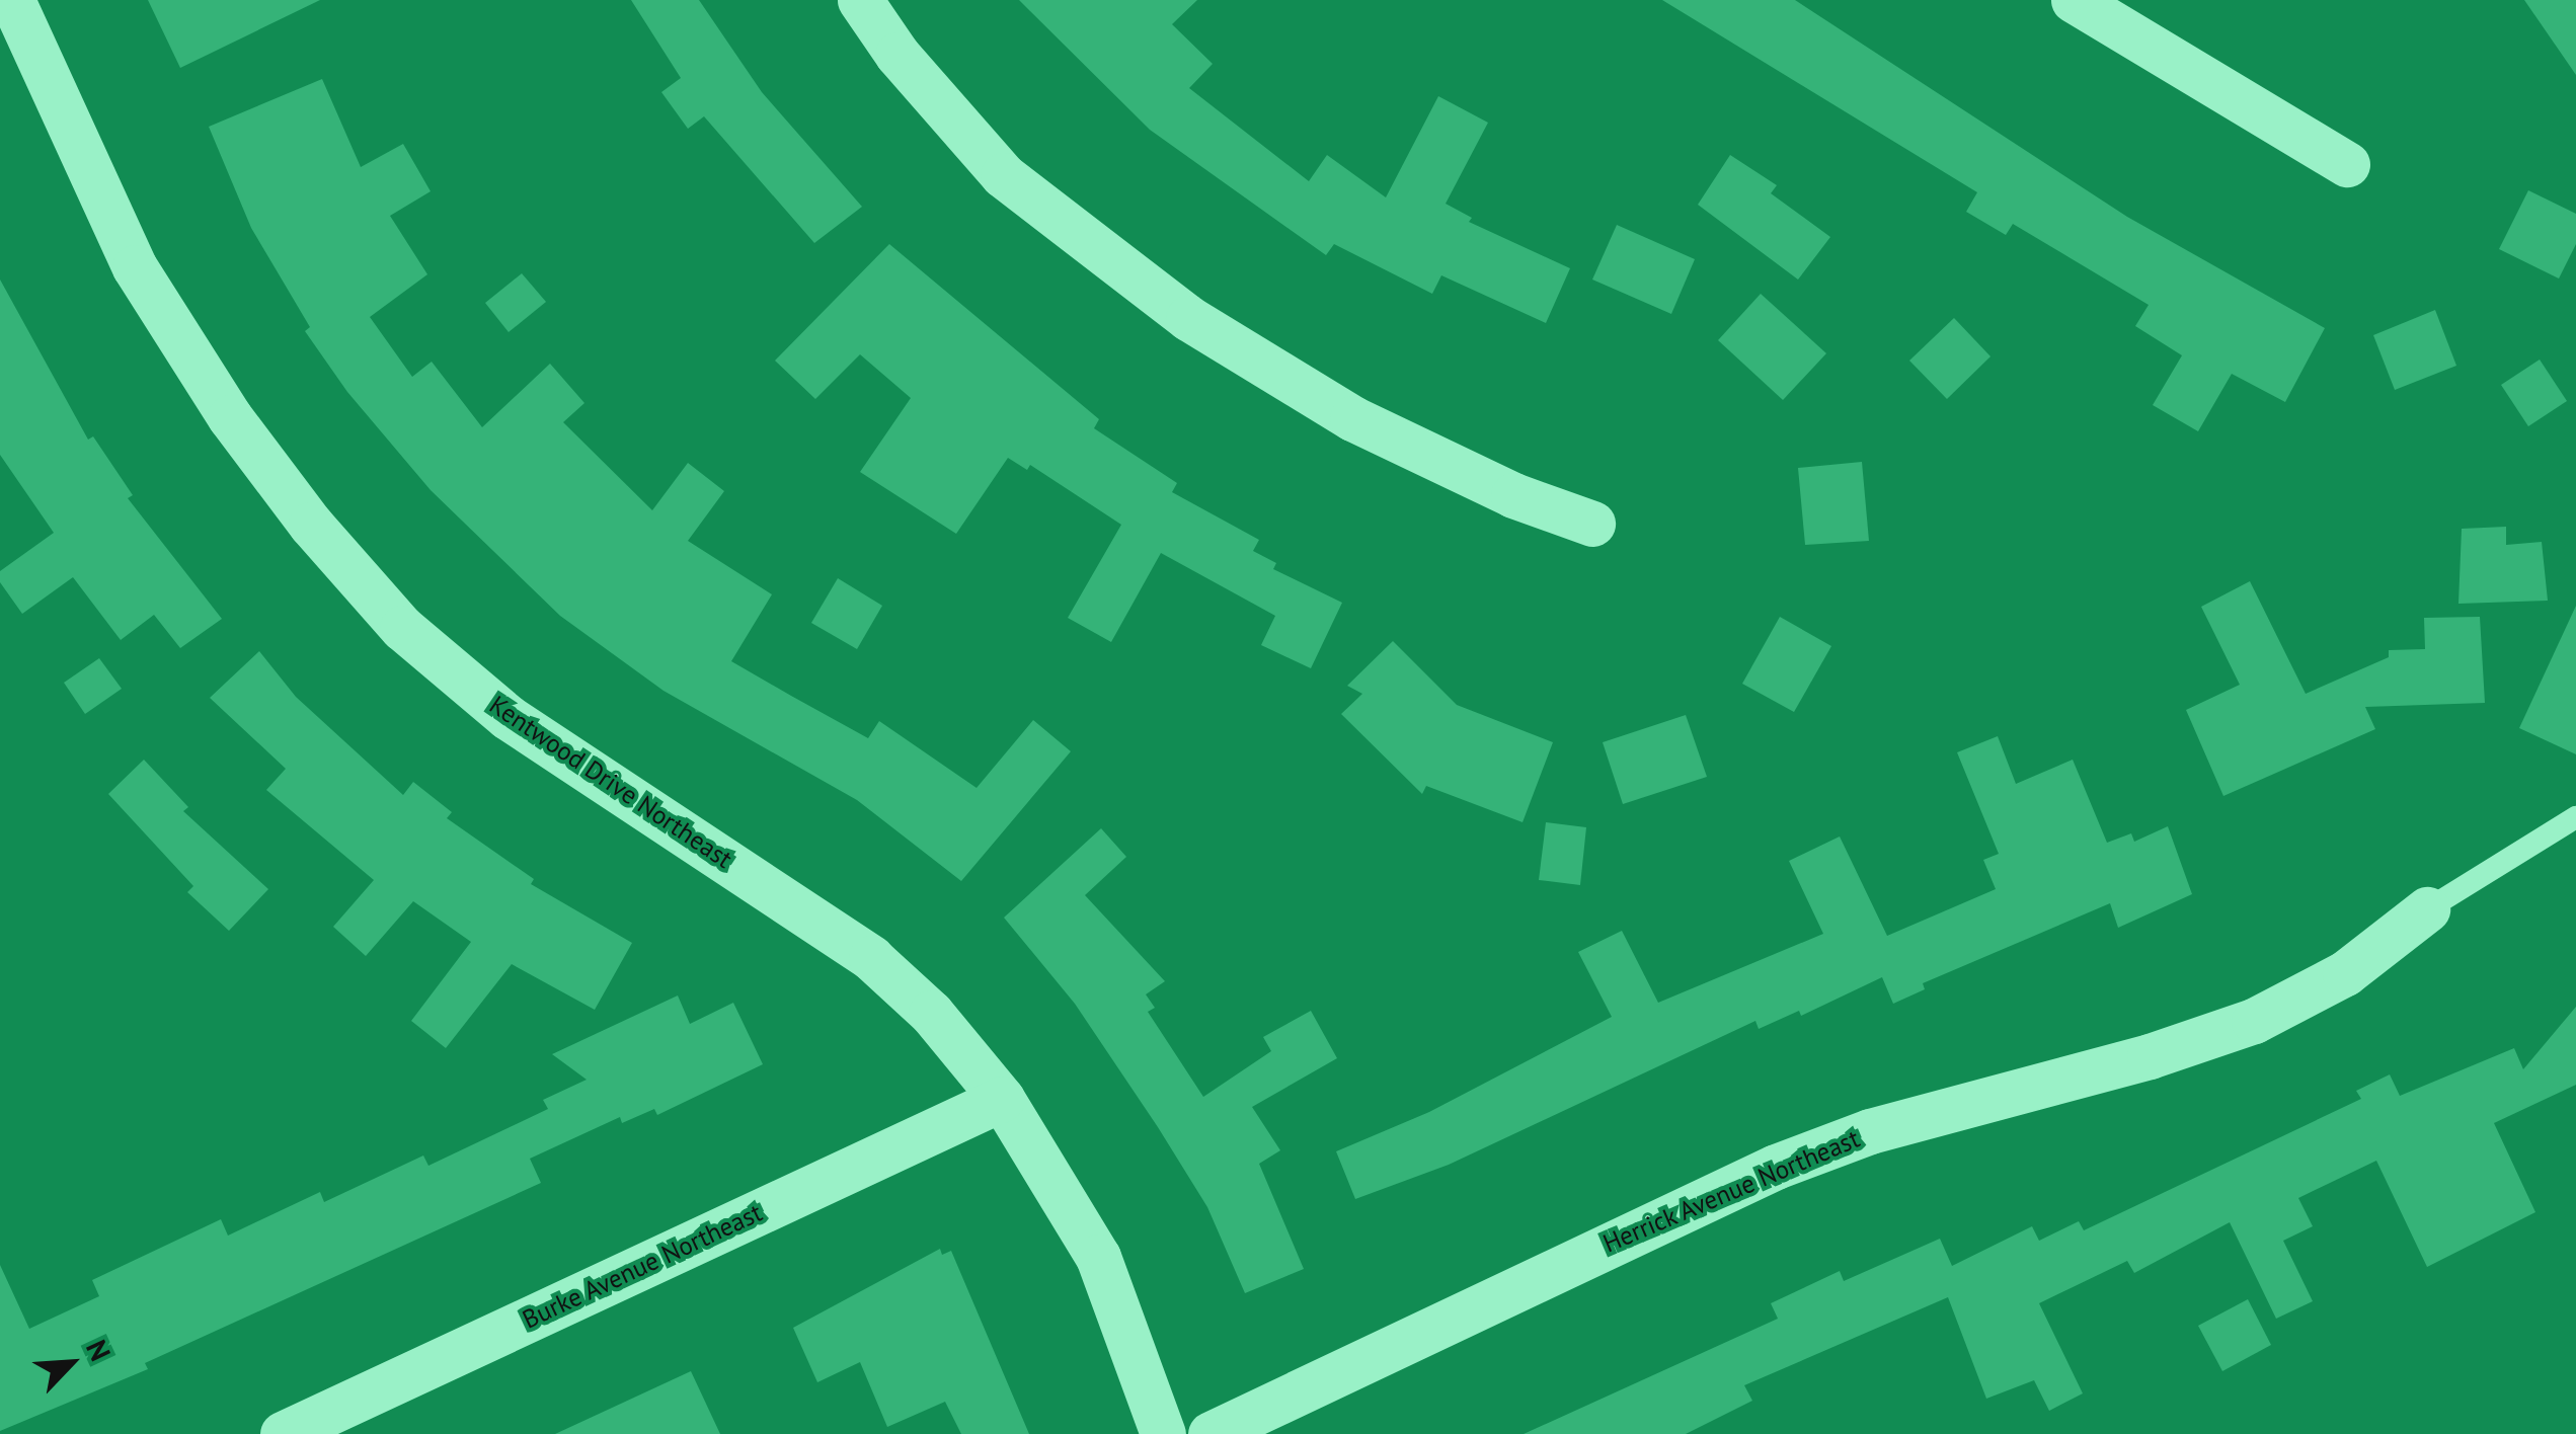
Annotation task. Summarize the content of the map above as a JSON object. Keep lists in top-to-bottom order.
{
  "streets": {
    "street": ["Kentwood Drive Northeast", "Herrick Avenue Northeast", "Burke Avenue Northeast"]
  },
  "crossings": [
    ["Kentwood Drive Northeast", "Burke Avenue Northeast"]
  ],
  "north": "top right"
}
